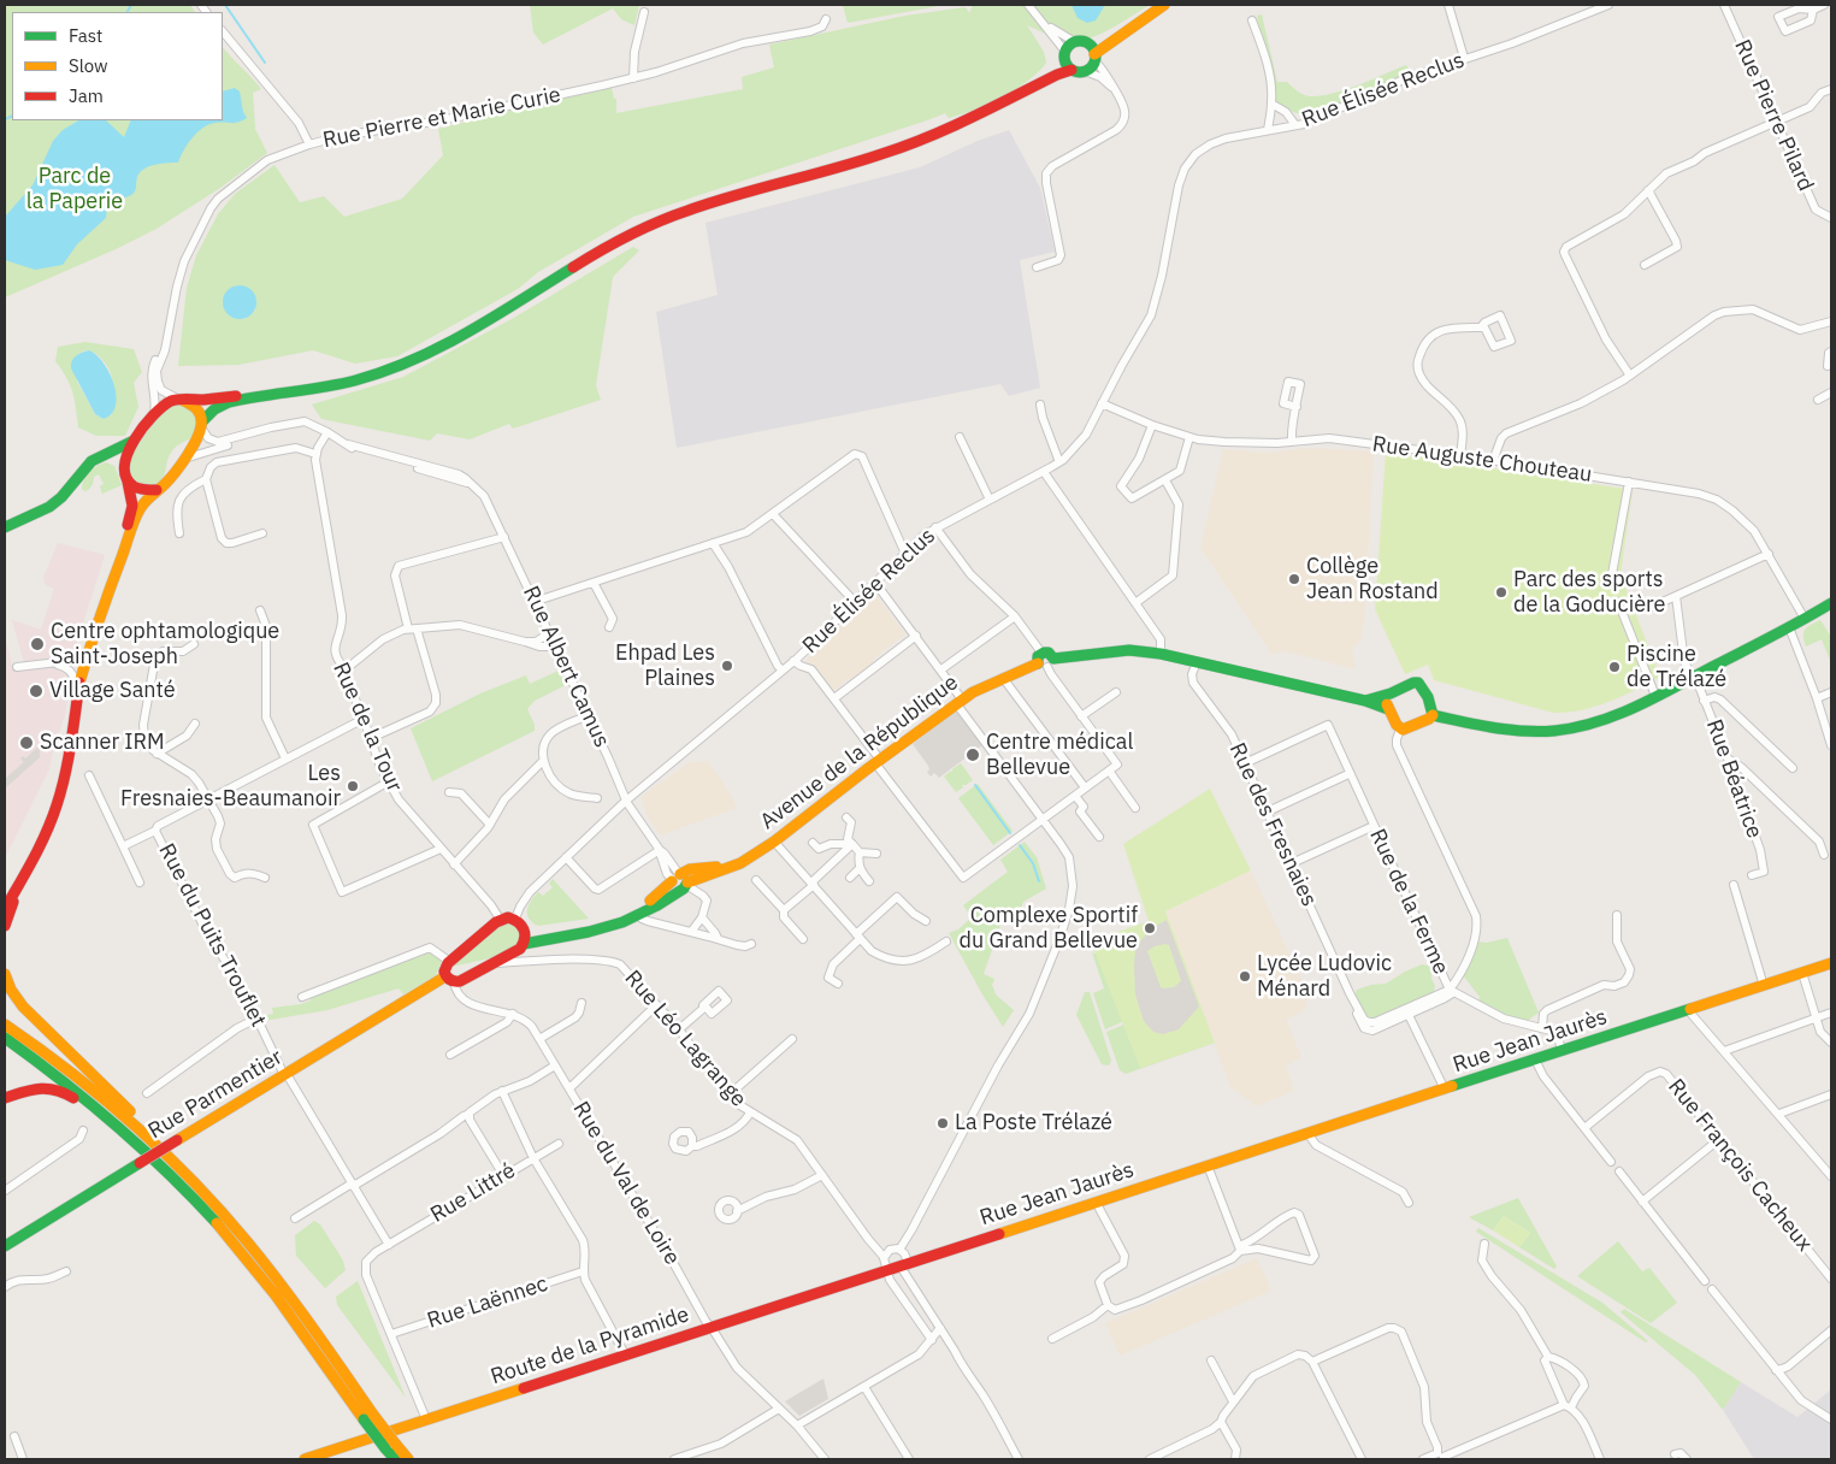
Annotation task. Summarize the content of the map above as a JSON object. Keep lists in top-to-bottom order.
{
  "streets": {
    "main road": [
      "Avenue de la République",
      "Rue Jean Jaurès",
      "Rue Parmentier",
      "Route de la Pyramide"
    ],
    "street": [
      "Rue Élisée Reclus",
      "Rue Pierre Pilard",
      "Rue Pierre et Marie Curie",
      "Rue Auguste Chouteau",
      "Rue Albert Camus",
      "Rue de la Tour",
      "Rue Béatrice",
      "Rue des Fresnaies",
      "Rue de la Ferme",
      "Rue du Puits Trouflet",
      "Rue Léo Lagrange",
      "Rue François Cacheux",
      "Rue du Val de Loire",
      "Rue Littré",
      "Rue Laënnec"
    ]
  },
  "crossings": [
    ["Rue Élisée Reclus", "Rue Auguste Chouteau"],
    ["Rue Élisée Reclus", "Rue Albert Camus"],
    ["Rue Albert Camus", "Avenue de la République"],
    ["Avenue de la République", "Rue des Fresnaies"],
    ["Avenue de la République", "Rue Parmentier"],
    ["Rue des Fresnaies", "Rue de la Ferme"],
    ["Rue du Puits Trouflet", "Rue Parmentier"],
    ["Rue du Puits Trouflet", "Rue Littré"],
    ["Rue Léo Lagrange", "Rue Jean Jaurès"],
    ["Rue Léo Lagrange", "Rue Parmentier"],
    ["Rue Léo Lagrange", "Route de la Pyramide"],
    ["Rue Jean Jaurès", "Route de la Pyramide"],
    ["Rue Parmentier", "Rue du Val de Loire"],
    ["Rue du Val de Loire", "Route de la Pyramide"],
    ["Rue Littré", "Rue Laënnec"],
    ["Rue Littré", "Route de la Pyramide"]
  ],
  "parks": ["Parc de la Paperie"],
  "places": [
    "Collège Jean Rostand",
    "Parc des sports de la Goducière",
    "Centre ophtamologique Saint-Joseph",
    "Ehpad Les Plaines",
    "Piscine de Trélazé",
    "Village Santé",
    "Scanner IRM",
    "Centre médical Bellevue",
    "Les Fresnaies-Beaumanoir",
    "Complexe Sportif du Grand Bellevue",
    "Lycée Ludovic Ménard",
    "La Poste Trélazé"
  ],
  "legend": ["Fast", "Slow", "Jam"]
}
